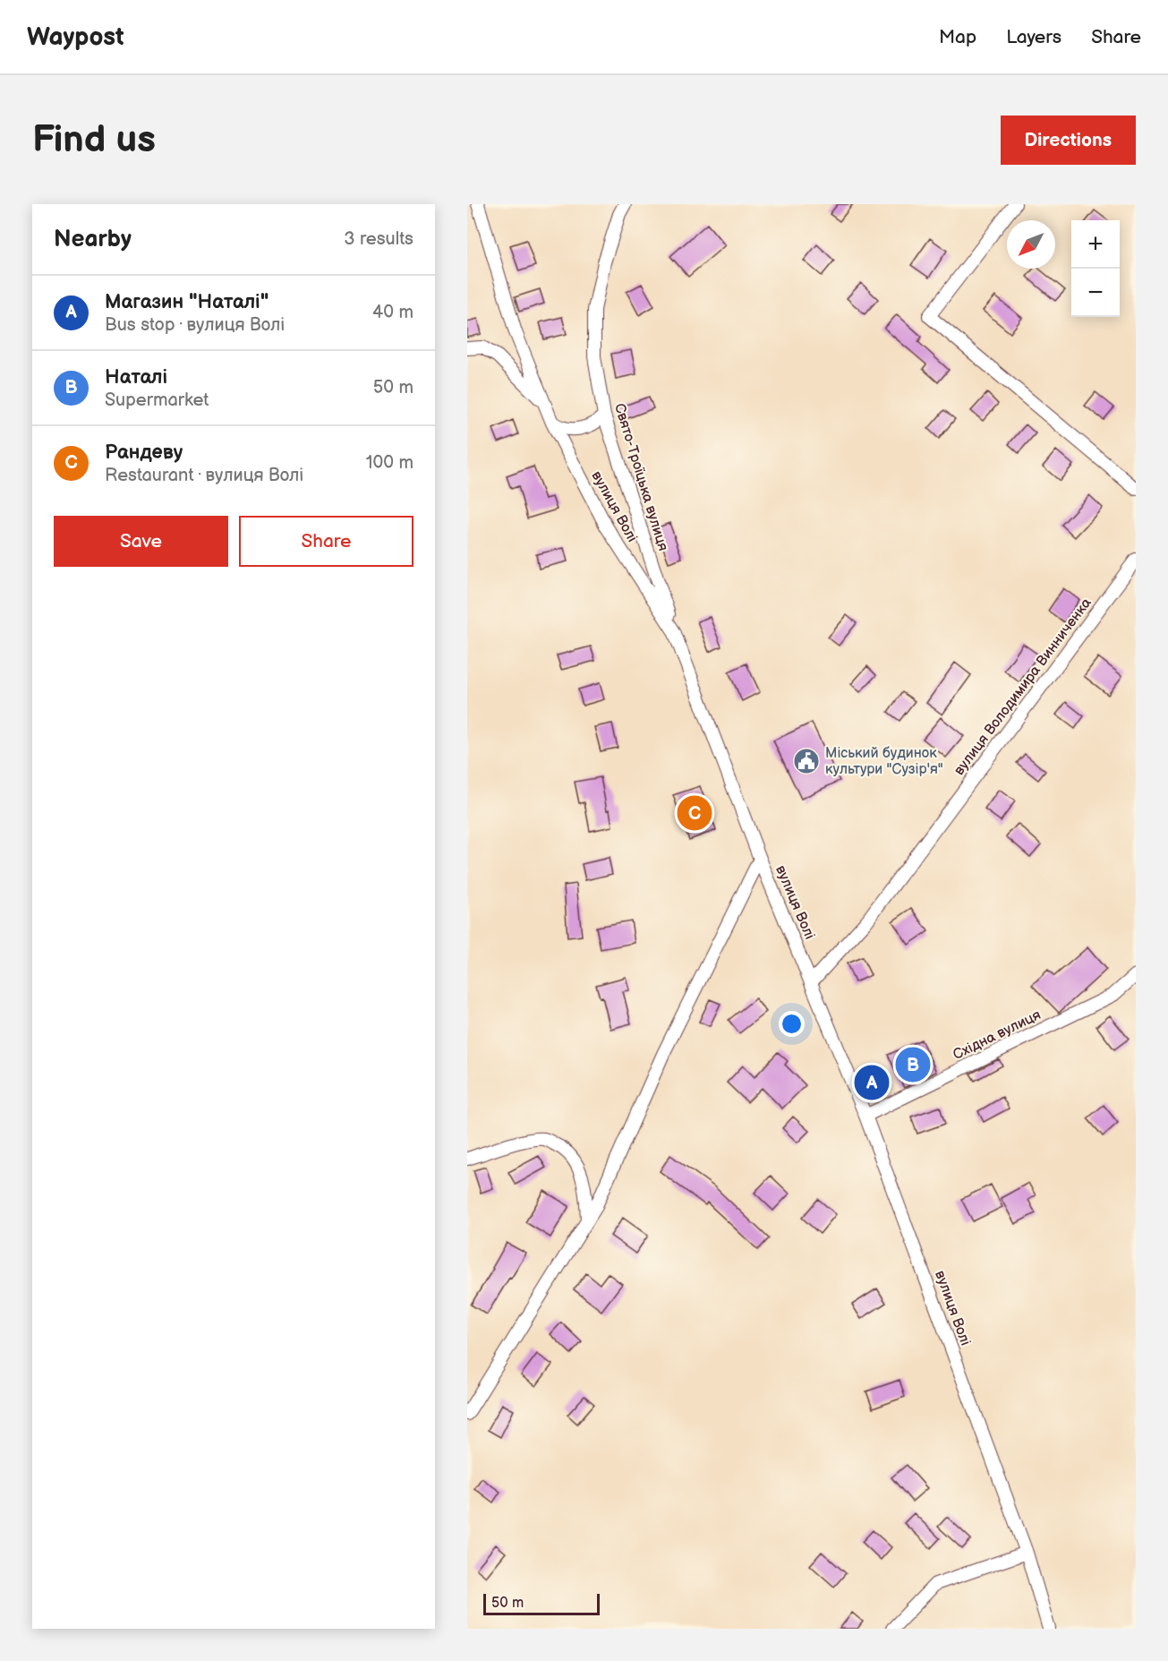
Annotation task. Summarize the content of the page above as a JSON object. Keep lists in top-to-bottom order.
{
  "streets": {
    "street": [
      "Свято-Троїцька вулиця",
      "вулиця Волі",
      "вулиця Володимира Винниченка",
      "Східна вулиця"
    ]
  },
  "crossings": [
    ["Свято-Троїцька вулиця", "вулиця Волі"],
    ["вулиця Волі", "вулиця Володимира Винниченка"],
    ["вулиця Волі", "Східна вулиця"]
  ],
  "places": {
    "public building": ["Міський будинок культури \"Сузір'я\""]
  },
  "scale_bar": "50 m",
  "north": "bottom left",
  "page": {
    "header": "Waypost",
    "nav": ["Map", "Layers", "Share"],
    "buttons": [
      "Directions",
      ["Save", "Share"]
    ],
    "title": "Find us",
    "heading": ["Nearby", "3 results"],
    "map_buttons": ["+", "−"],
    "list": [
      {
        "mark": "A",
        "name": "Магазин \"Наталі\"",
        "note": "Bus stop · вулиця Волі",
        "value": "40 m"
      },
      {
        "mark": "B",
        "name": "Наталі",
        "note": "Supermarket",
        "value": "50 m"
      },
      {
        "mark": "C",
        "name": "Рандеву",
        "note": "Restaurant · вулиця Волі",
        "value": "100 m"
      }
    ],
    "pins": ["C", "B", "A"],
    "scale": "50 m"
  }
}
